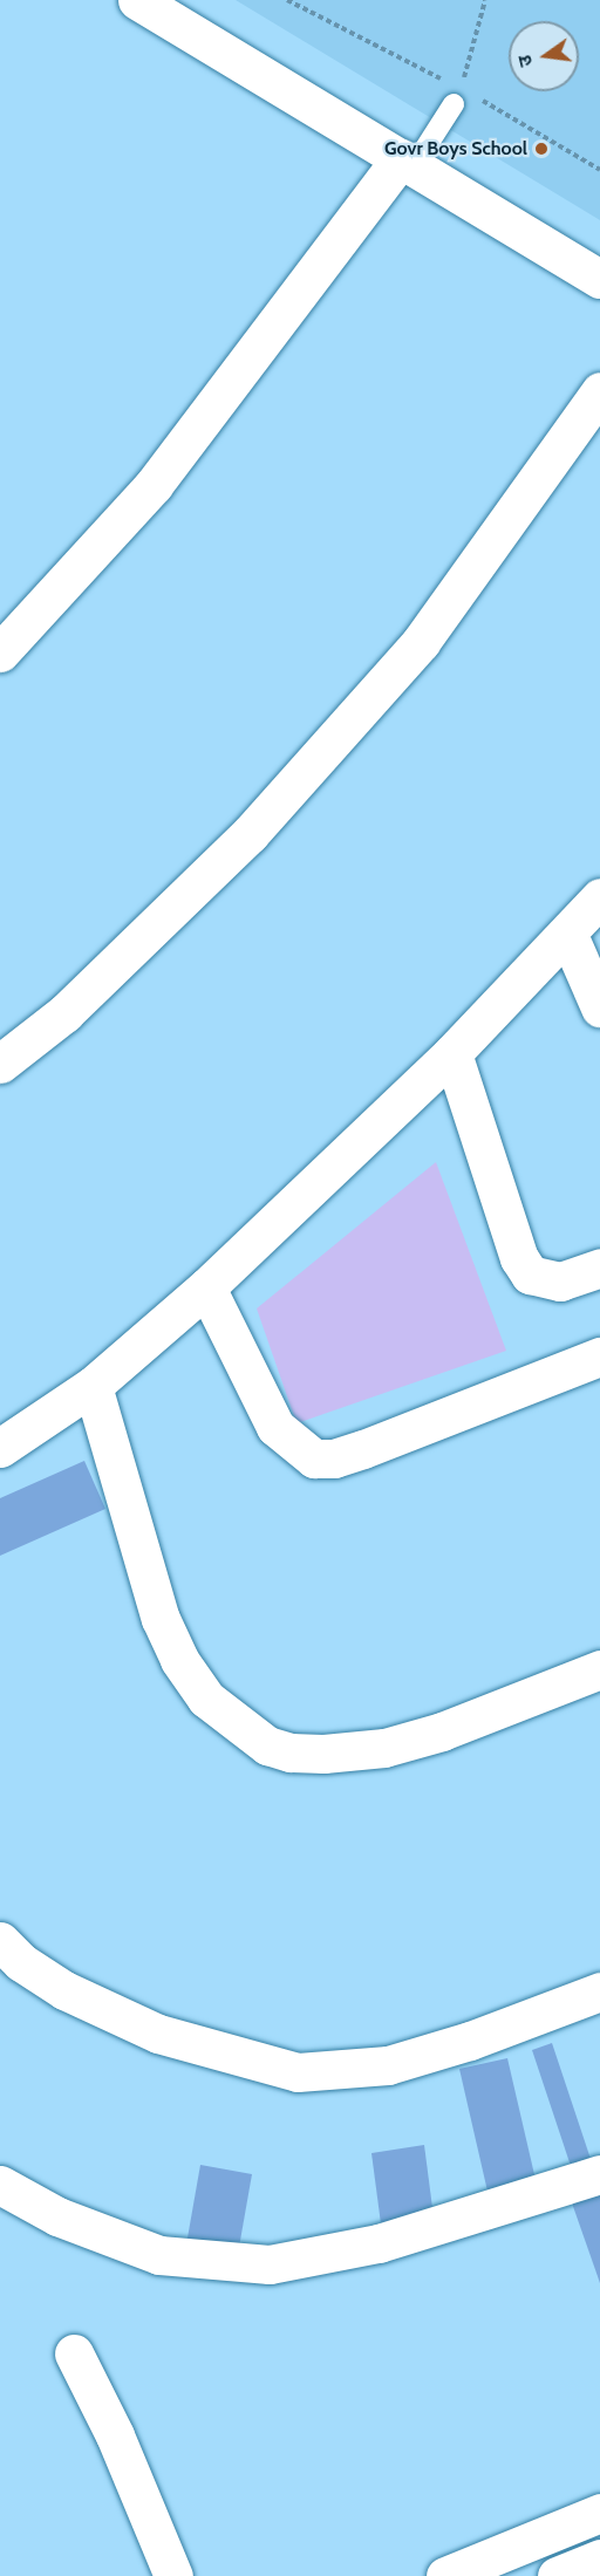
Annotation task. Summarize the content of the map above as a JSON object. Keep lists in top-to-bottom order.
{
  "places": ["Govr Boys School"],
  "north": "left"
}
